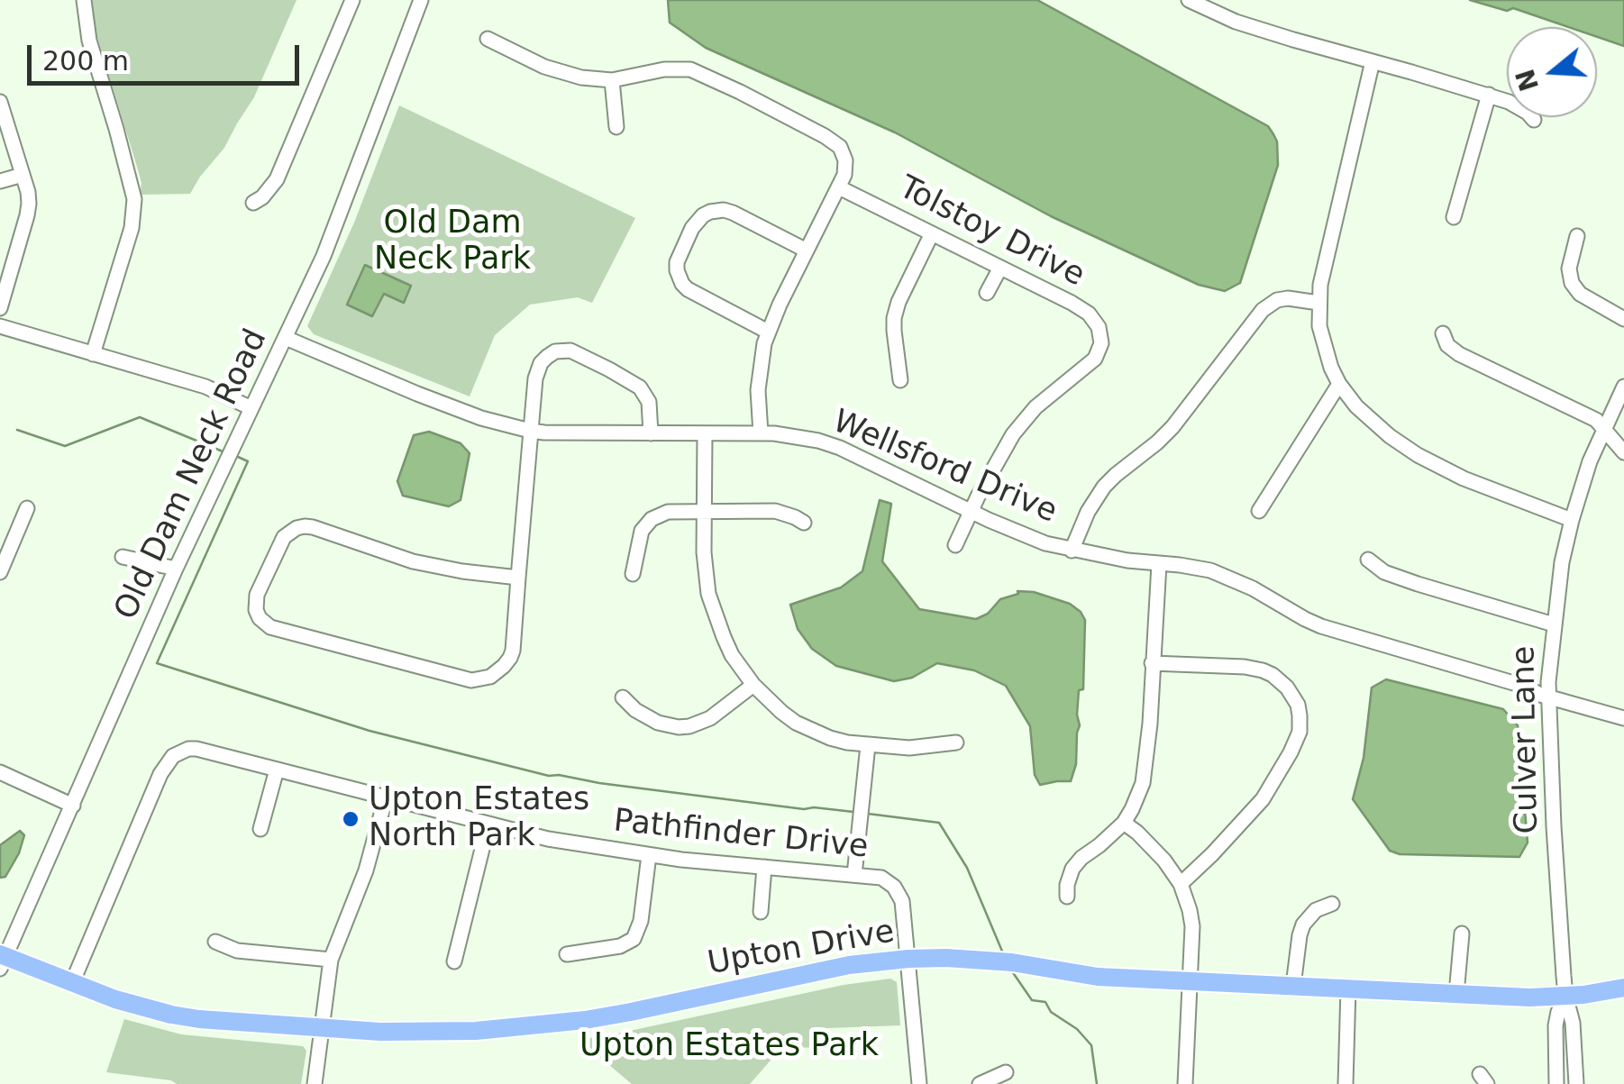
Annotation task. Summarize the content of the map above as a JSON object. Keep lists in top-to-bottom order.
{
  "streets": {
    "main road": ["Upton Drive"],
    "street": [
      "Tolstoy Drive",
      "Wellsford Drive",
      "Old Dam Neck Road",
      "Culver Lane",
      "Pathfinder Drive"
    ]
  },
  "crossings": [
    ["Tolstoy Drive", "Wellsford Drive"],
    ["Wellsford Drive", "Old Dam Neck Road"],
    ["Wellsford Drive", "Culver Lane"],
    ["Old Dam Neck Road", "Upton Drive"],
    ["Culver Lane", "Upton Drive"],
    ["Pathfinder Drive", "Upton Drive"]
  ],
  "parks": ["Old Dam Neck Park", "Upton Estates Park"],
  "places": ["Upton Estates North Park"],
  "scale_bar": "200 m",
  "north": "left"
}
